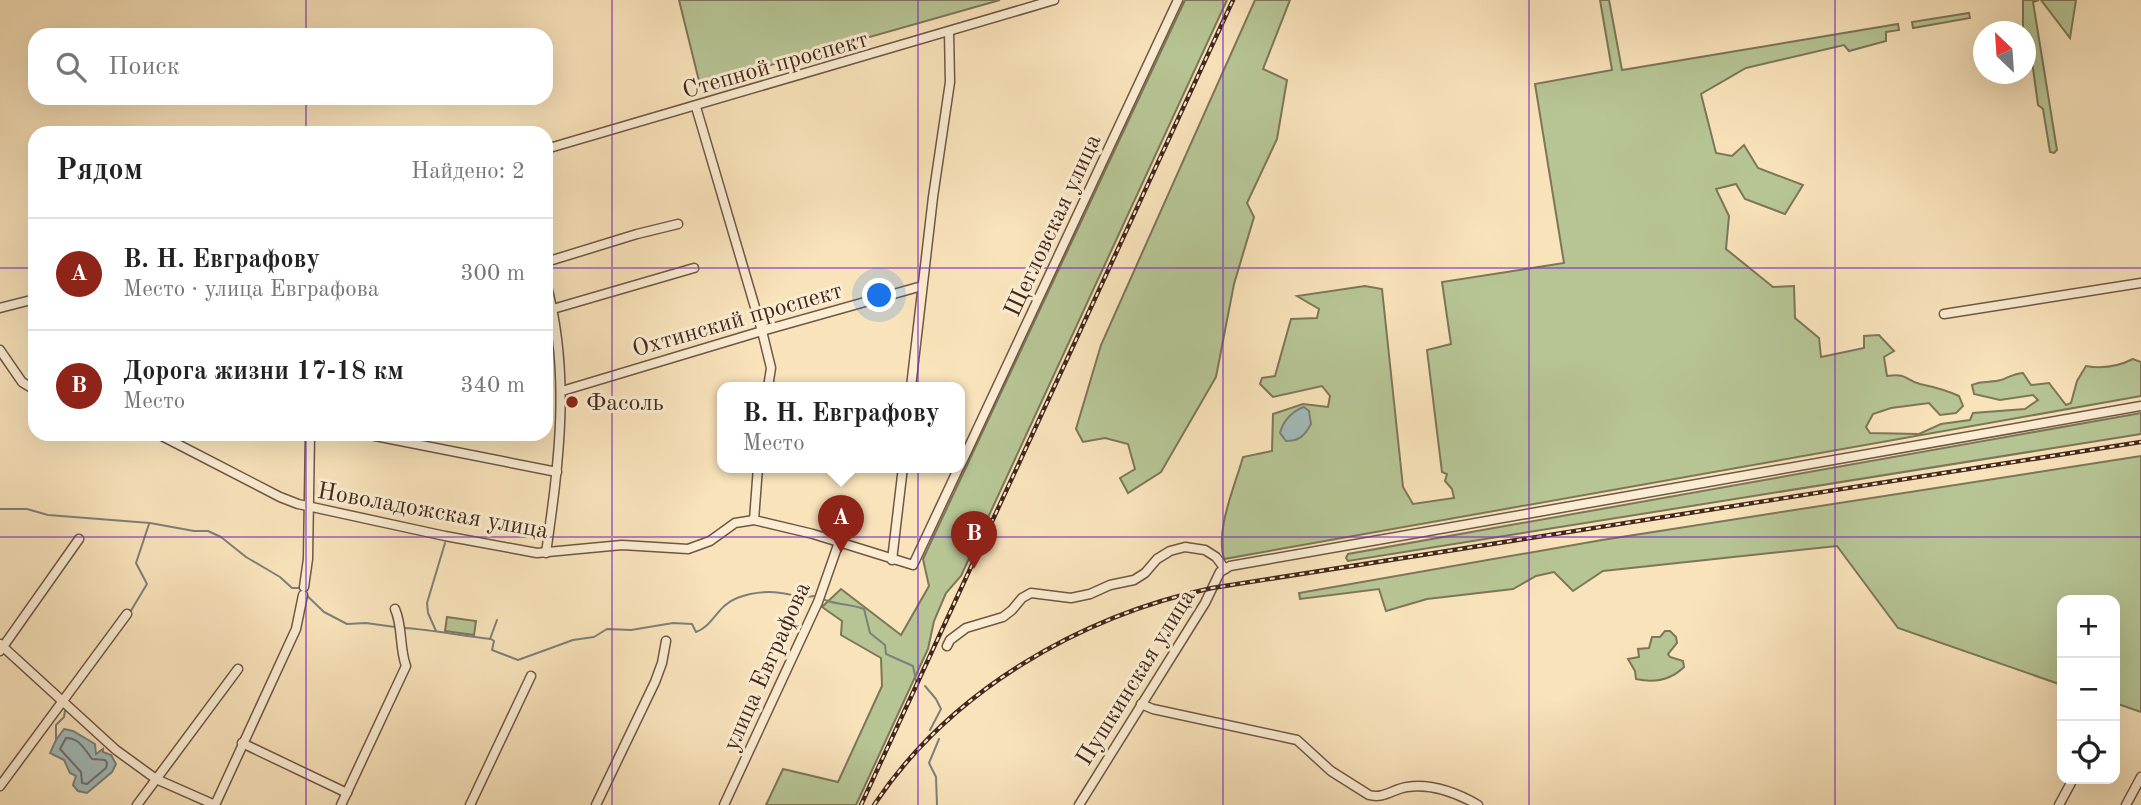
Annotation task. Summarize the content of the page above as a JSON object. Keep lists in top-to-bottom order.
{
  "streets": {
    "street": [
      "Степной проспект",
      "Щегловская улица",
      "Охтинский проспект",
      "Новоладожская улица",
      "улица Евграфова",
      "Пушкинская улица"
    ]
  },
  "places": ["Фасоль"],
  "north": "top left",
  "page": {
    "search": "Поиск",
    "heading": ["Рядом", "Найдено: 2"],
    "list": [
      {
        "mark": "A",
        "name": "В. Н. Евграфову",
        "note": "Место · улица Евграфова",
        "value": "300 m"
      },
      {
        "mark": "B",
        "name": "Дорога жизни 17-18 км",
        "note": "Место",
        "value": "340 m"
      }
    ],
    "popup": ["В. Н. Евграфову", "Место"],
    "pins": ["A", "B"],
    "map_buttons": ["+", "−"]
  }
}
